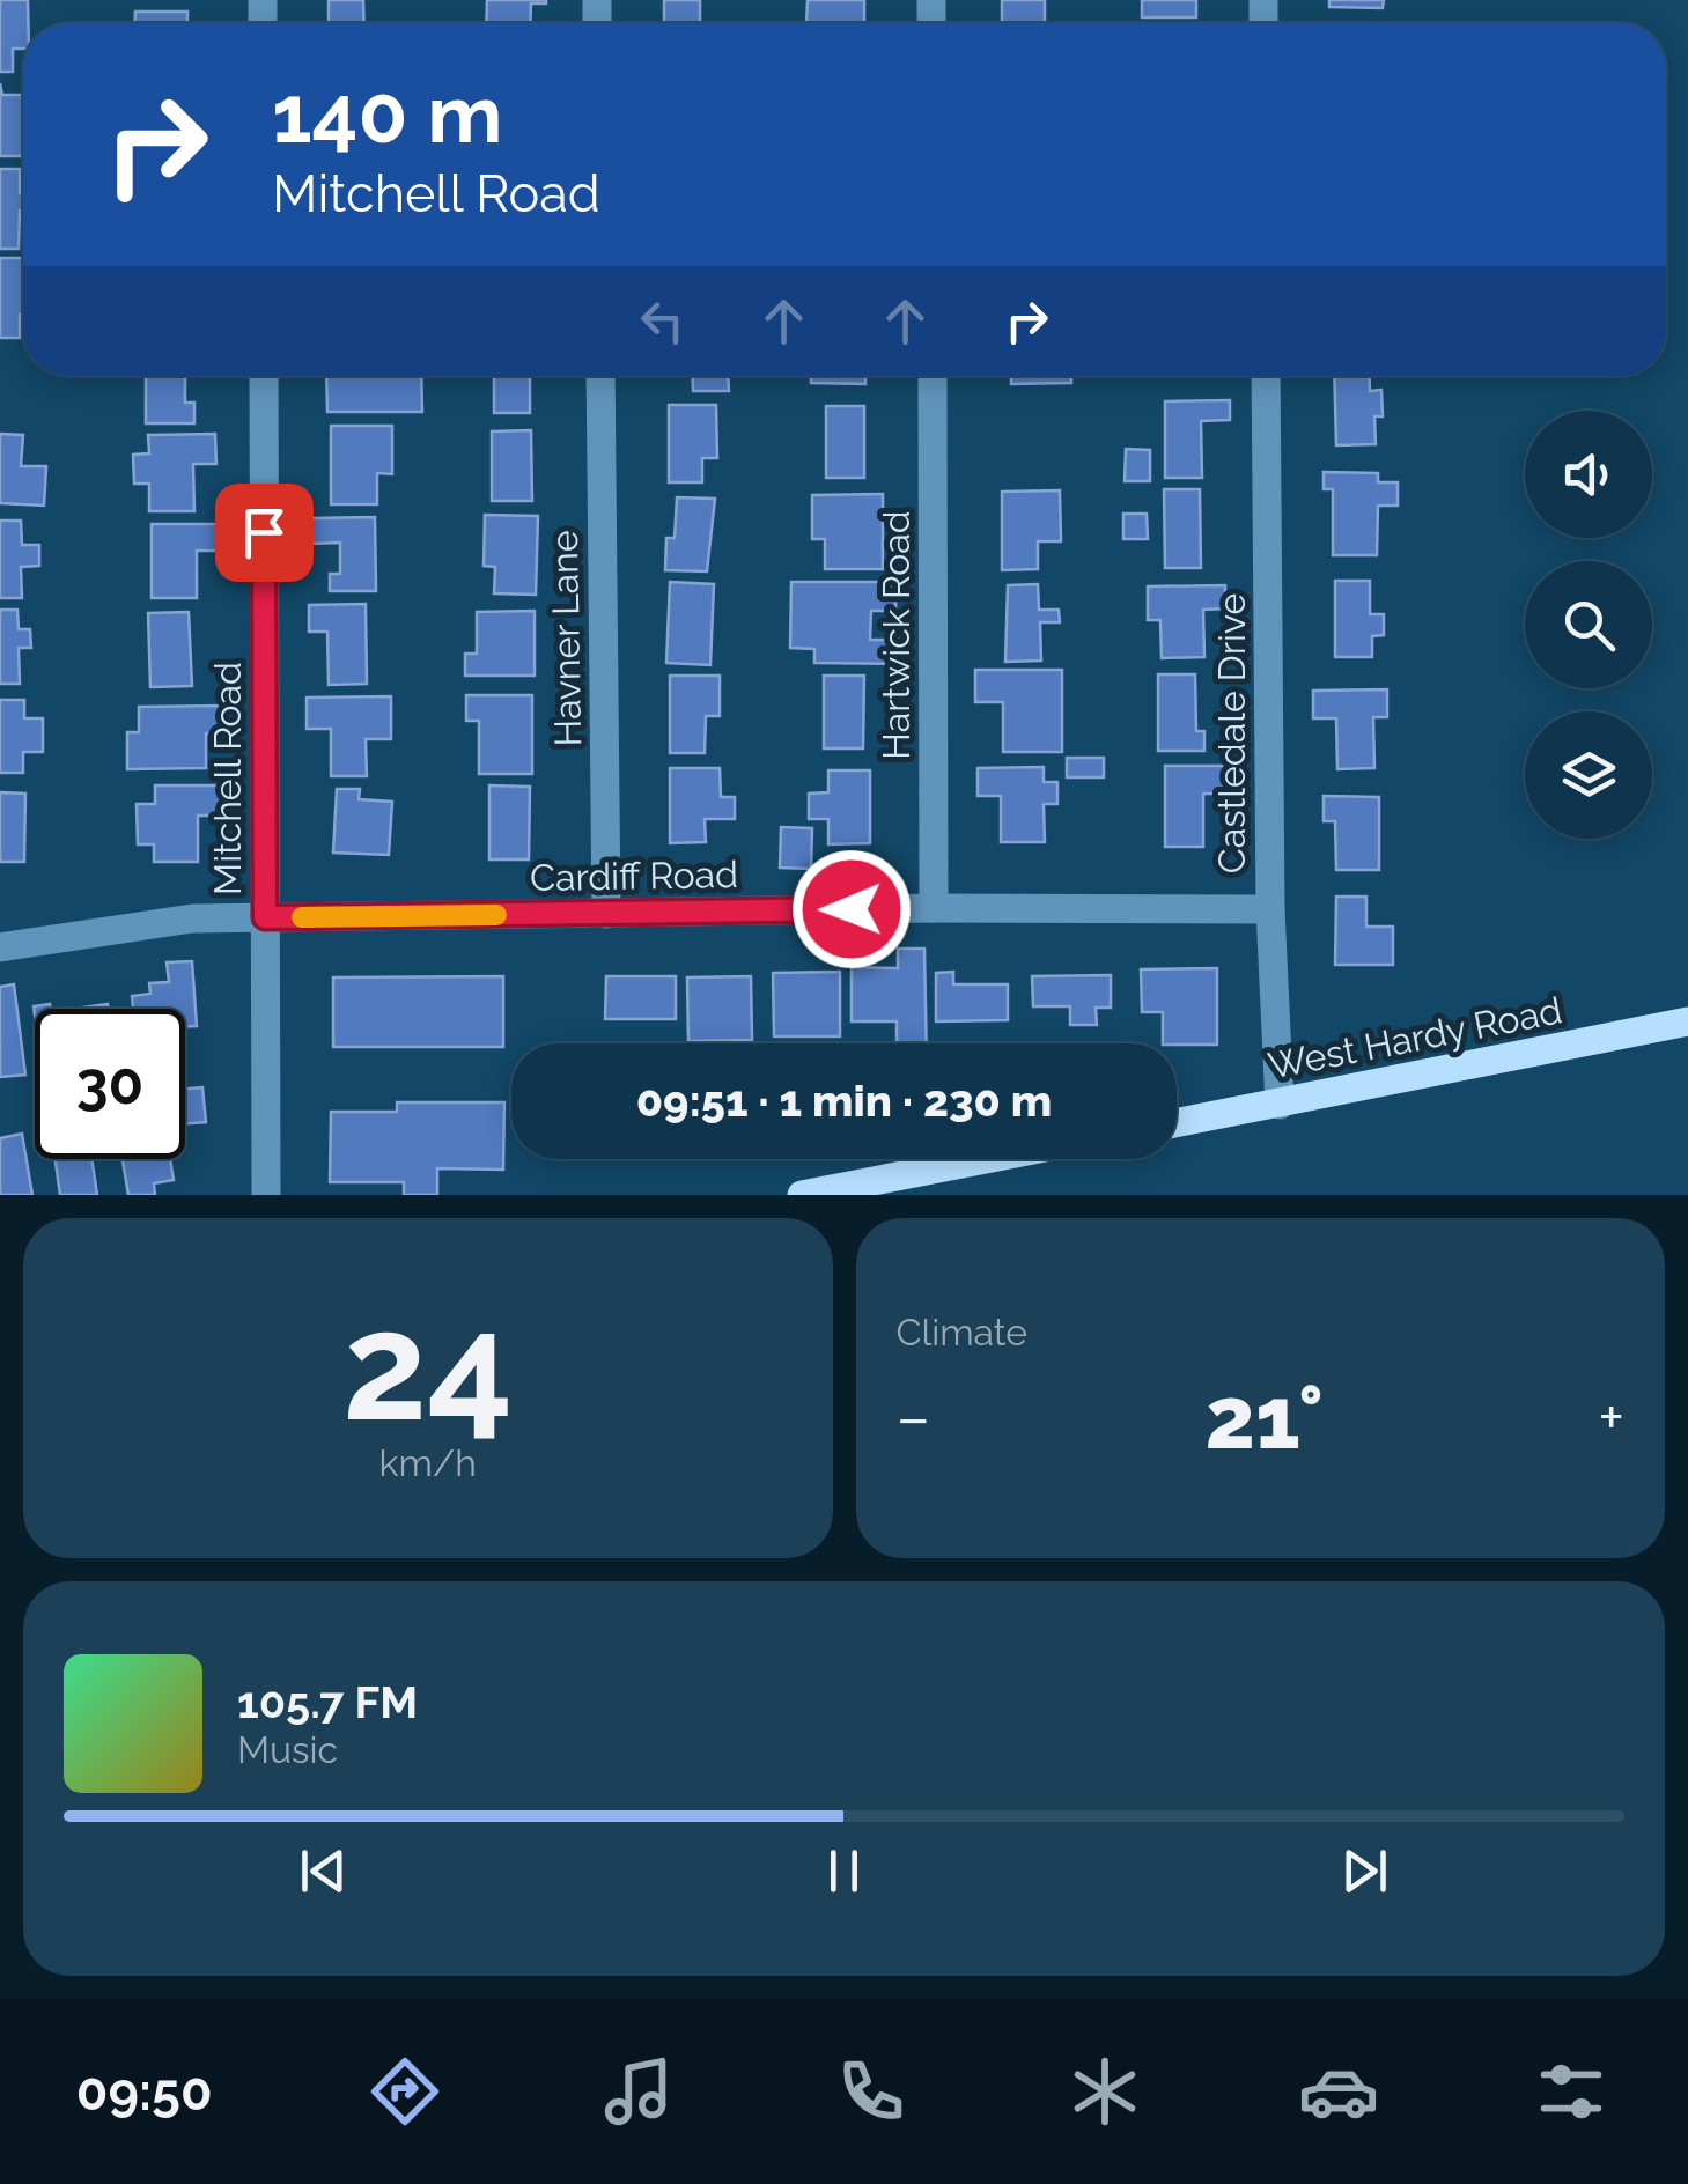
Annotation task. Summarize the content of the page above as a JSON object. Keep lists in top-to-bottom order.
{
  "streets": {
    "main road": ["West Hardy Road"],
    "street": [
      "Hartwick Road",
      "Havner Lane",
      "Castledale Drive",
      "Mitchell Road",
      "Cardiff Road"
    ]
  },
  "crossings": [
    ["Hartwick Road", "Cardiff Road"],
    ["Havner Lane", "Cardiff Road"],
    ["Castledale Drive", "Cardiff Road"],
    ["Castledale Drive", "West Hardy Road"],
    ["Mitchell Road", "Cardiff Road"]
  ],
  "page": {
    "turn": ["140 m", "Mitchell Road"],
    "limit": "30",
    "trip": "09:51 · 1 min · 230 m",
    "tile": [
      ["24", "km/h"],
      "Climate"
    ],
    "heat": ["−", "21°", "+"],
    "song": ["105.7 FM", "Music"],
    "tabs": "09:50"
  }
}
